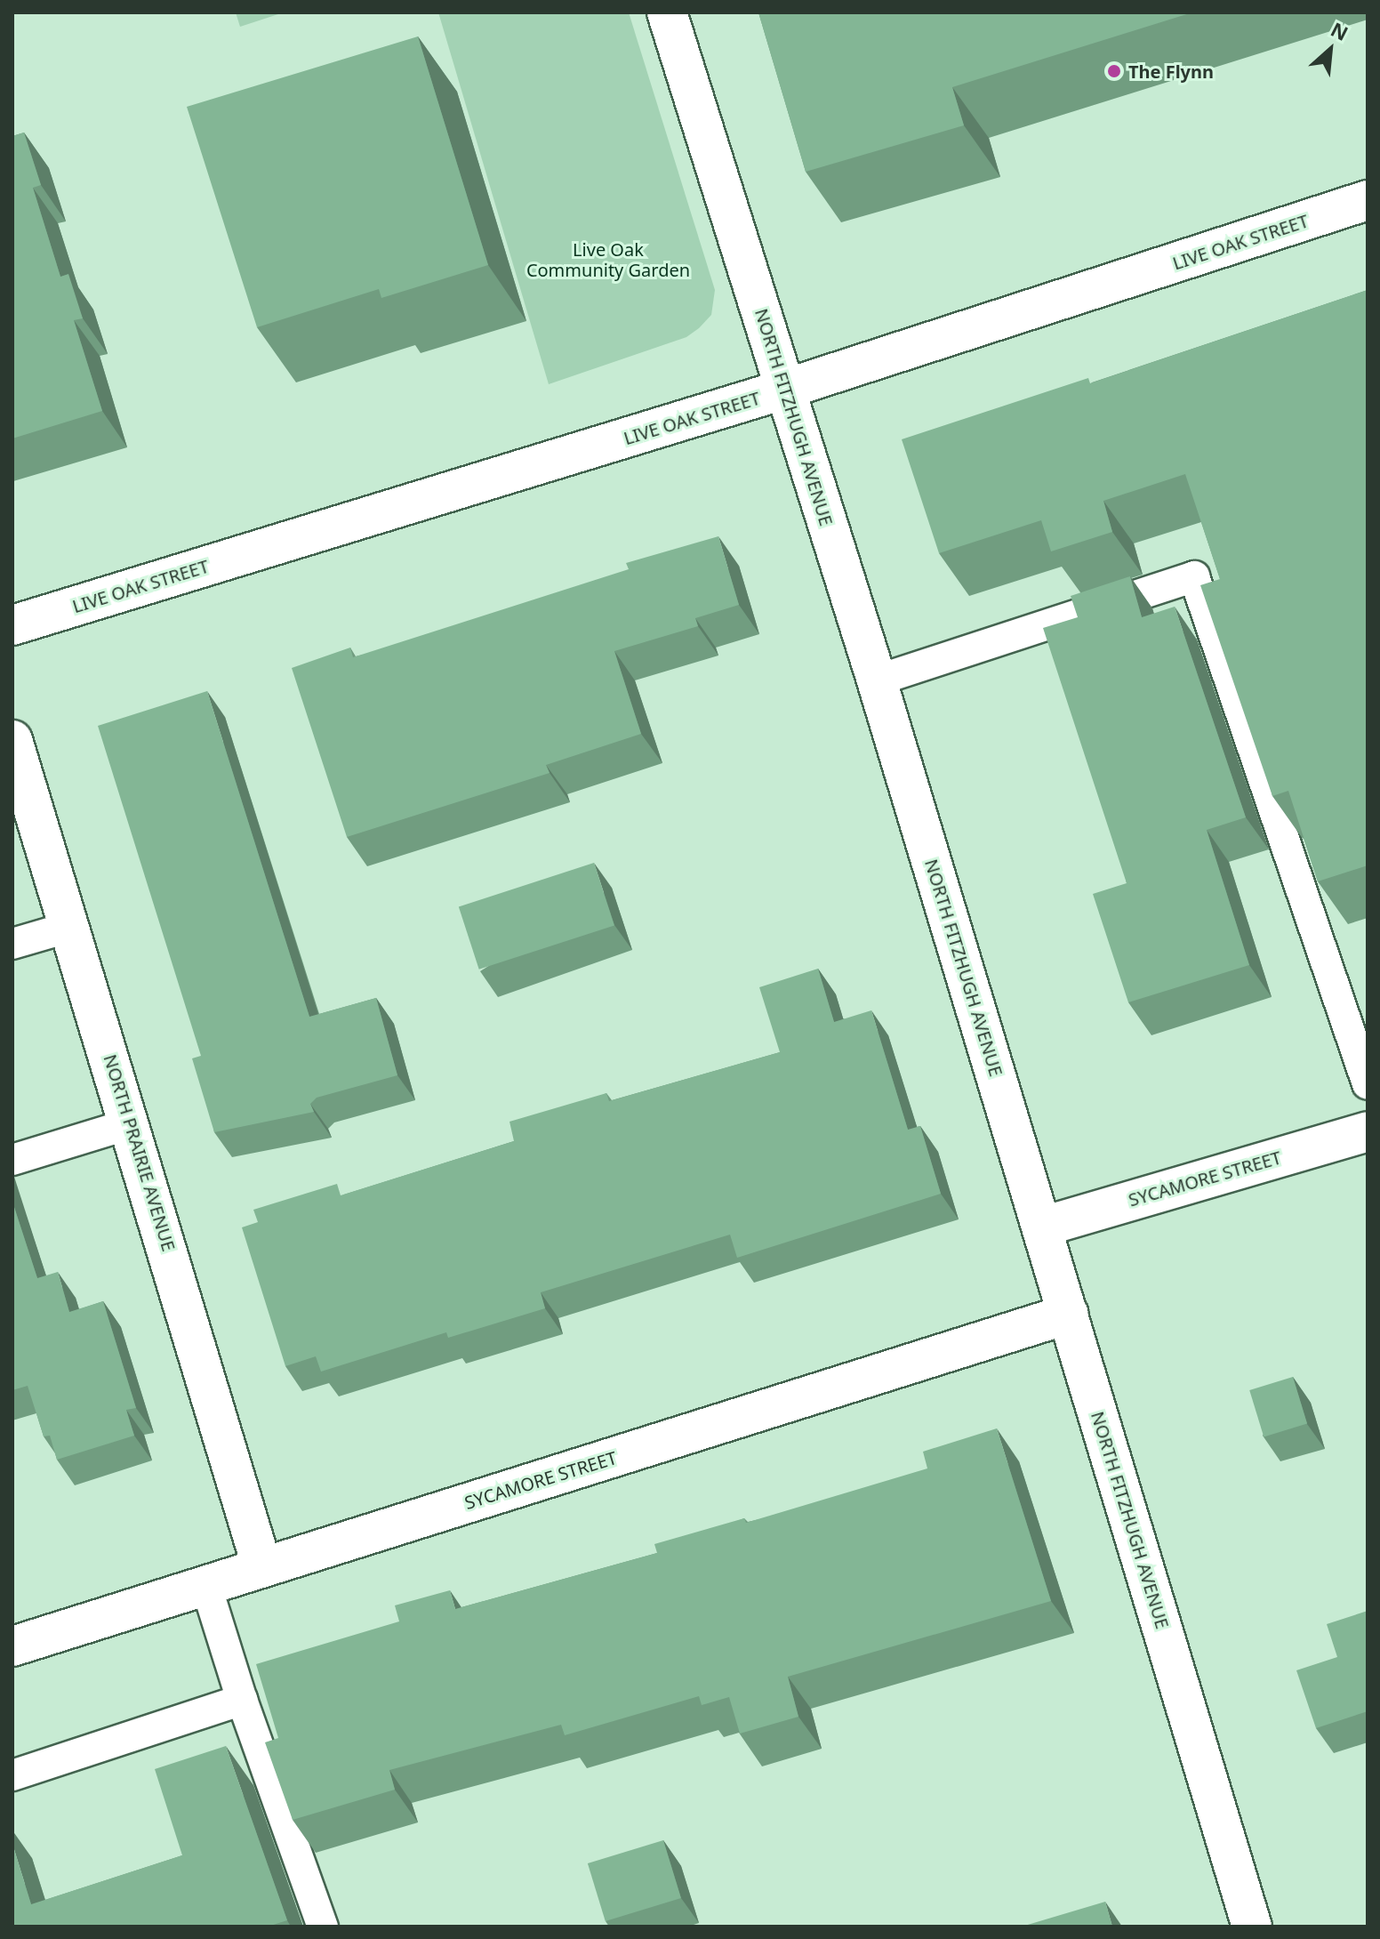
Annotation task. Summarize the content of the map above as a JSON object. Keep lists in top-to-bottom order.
{
  "streets": {
    "street": [
      "LIVE OAK STREET",
      "NORTH FITZHUGH AVENUE",
      "NORTH PRAIRIE AVENUE",
      "SYCAMORE STREET"
    ]
  },
  "crossings": [
    ["LIVE OAK STREET", "NORTH FITZHUGH AVENUE"],
    ["NORTH FITZHUGH AVENUE", "SYCAMORE STREET"],
    ["NORTH PRAIRIE AVENUE", "SYCAMORE STREET"]
  ],
  "parks": ["Live Oak Community Garden"],
  "places": ["The Flynn"],
  "north": "top right"
}
